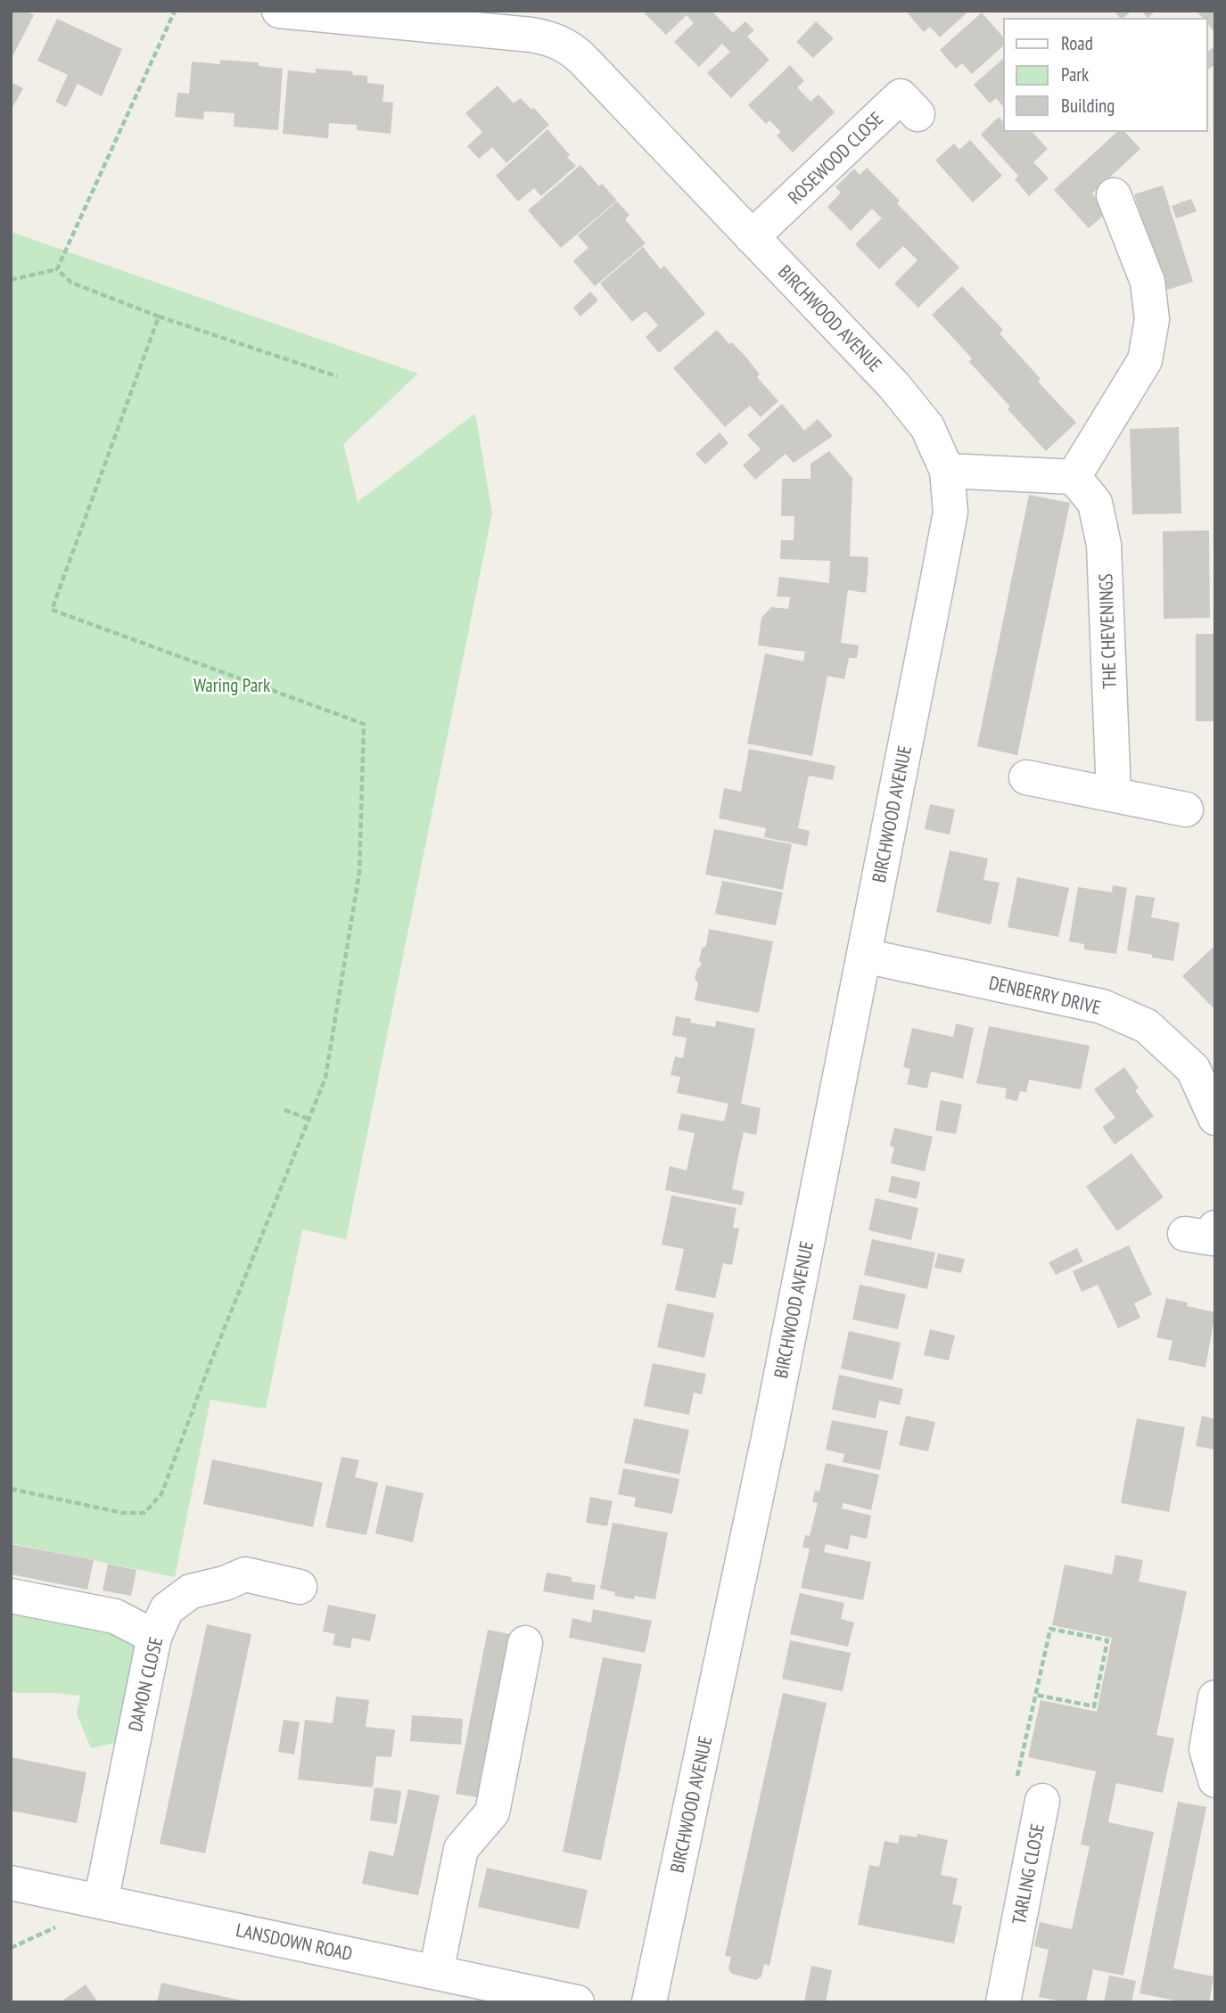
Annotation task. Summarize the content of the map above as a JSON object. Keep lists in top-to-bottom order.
{
  "streets": {
    "street": [
      "ROSEWOOD CLOSE",
      "BIRCHWOOD AVENUE",
      "THE CHEVENINGS",
      "DENBERRY DRIVE",
      "DAMON CLOSE",
      "TARLING CLOSE",
      "LANSDOWN ROAD"
    ]
  },
  "crossings": [
    ["ROSEWOOD CLOSE", "BIRCHWOOD AVENUE"],
    ["BIRCHWOOD AVENUE", "DENBERRY DRIVE"],
    ["DAMON CLOSE", "LANSDOWN ROAD"]
  ],
  "parks": ["Waring Park"],
  "legend": ["Road", "Park", "Building"]
}
